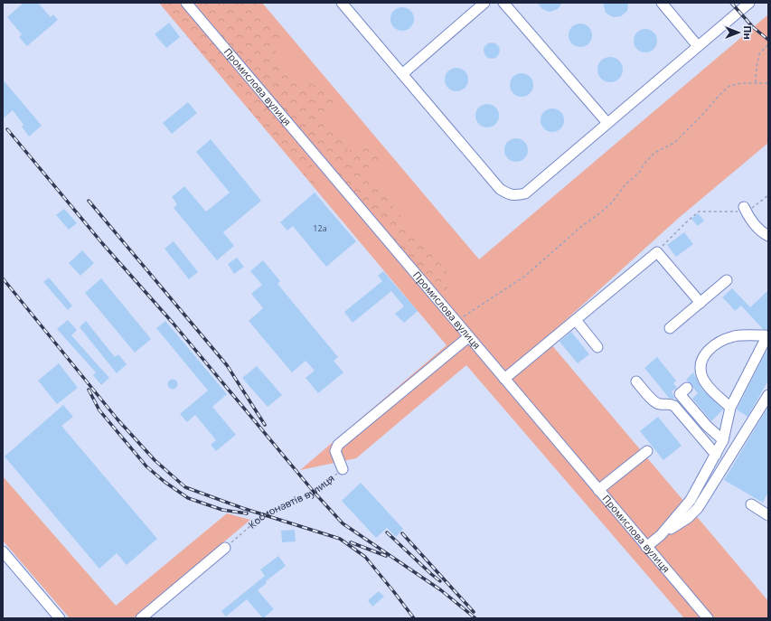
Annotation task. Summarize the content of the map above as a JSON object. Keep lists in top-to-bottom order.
{
  "streets": {
    "street": ["Промислова вулиця", "Космонавтів вулиця"]
  },
  "crossings": [
    ["Промислова вулиця", "Космонавтів вулиця"]
  ],
  "house_numbers": ["12а"],
  "north": "right"
}
